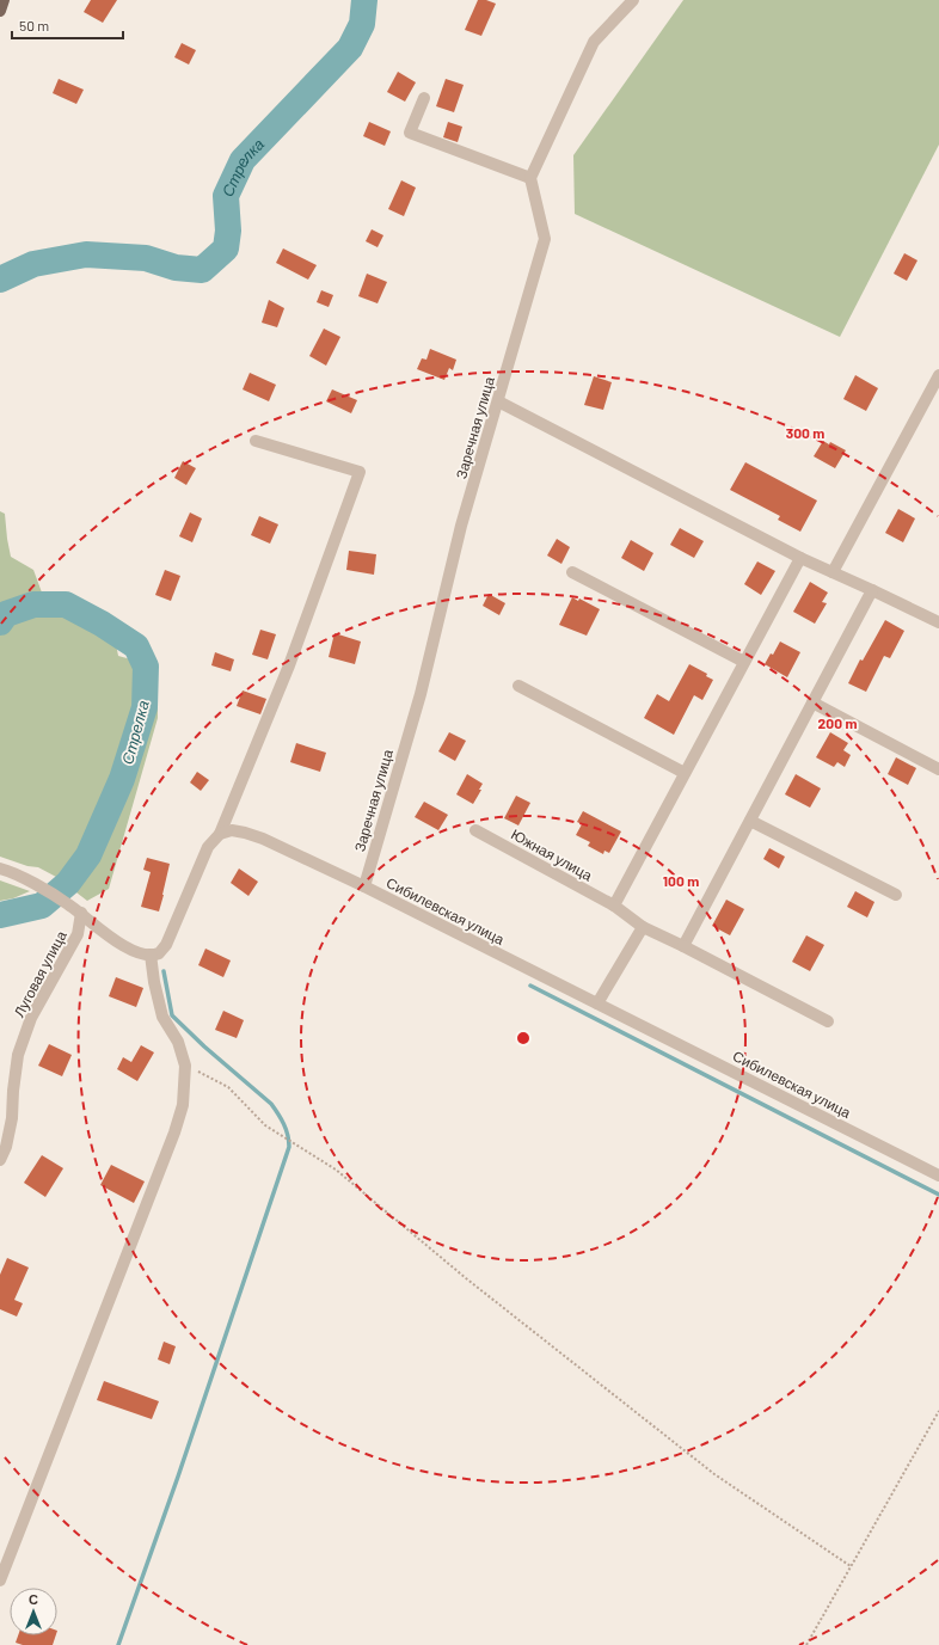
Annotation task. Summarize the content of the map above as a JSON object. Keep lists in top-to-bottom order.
{
  "streets": {
    "street": [
      "Заречная улица",
      "Южная улица",
      "Сибилевская улица",
      "Луговая улица"
    ]
  },
  "crossings": [
    ["Заречная улица", "Сибилевская улица"]
  ],
  "water": ["Стрелка"],
  "scale_bar": "50 m",
  "north": "top",
  "rings": ["300 m", "200 m", "100 m"]
}
